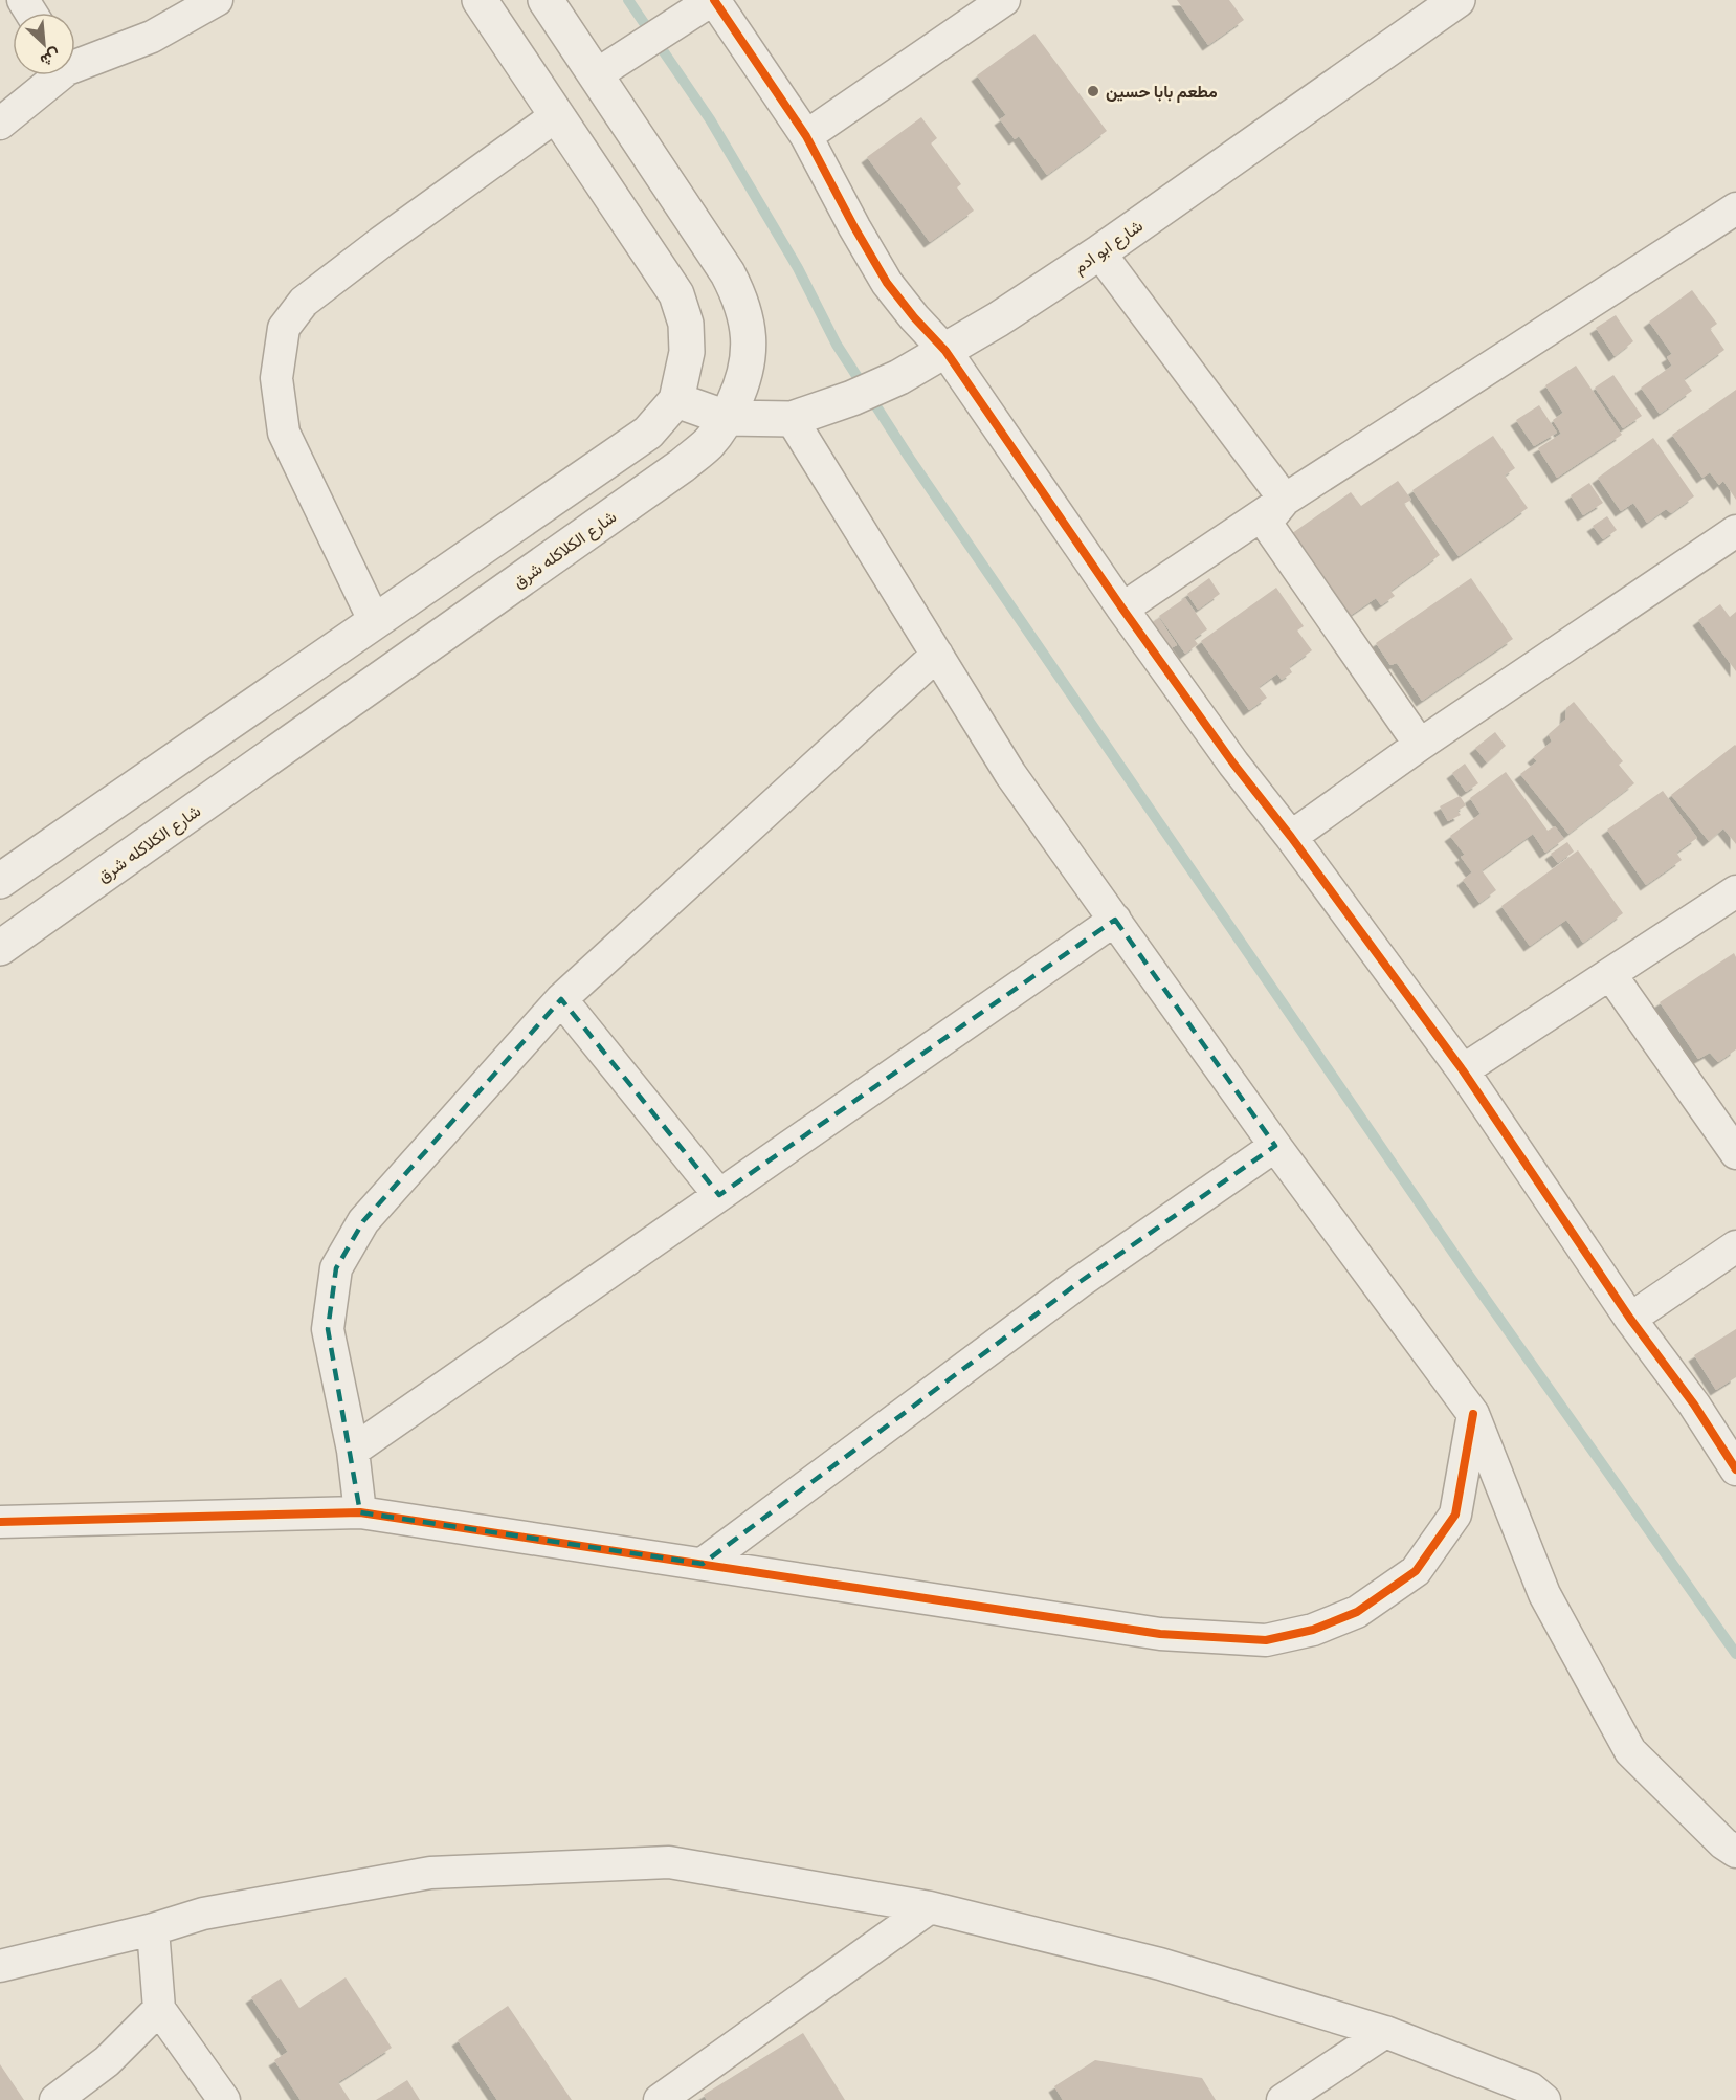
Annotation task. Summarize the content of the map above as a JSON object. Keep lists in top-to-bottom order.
{
  "streets": {
    "street": ["شارع ابو ادم", "شارع الكلاكله شرق"]
  },
  "crossings": [
    ["شارع ابو ادم", "شارع الكلاكله شرق"]
  ],
  "places": ["مطعم بابا حسين"],
  "north": "bottom right"
}
